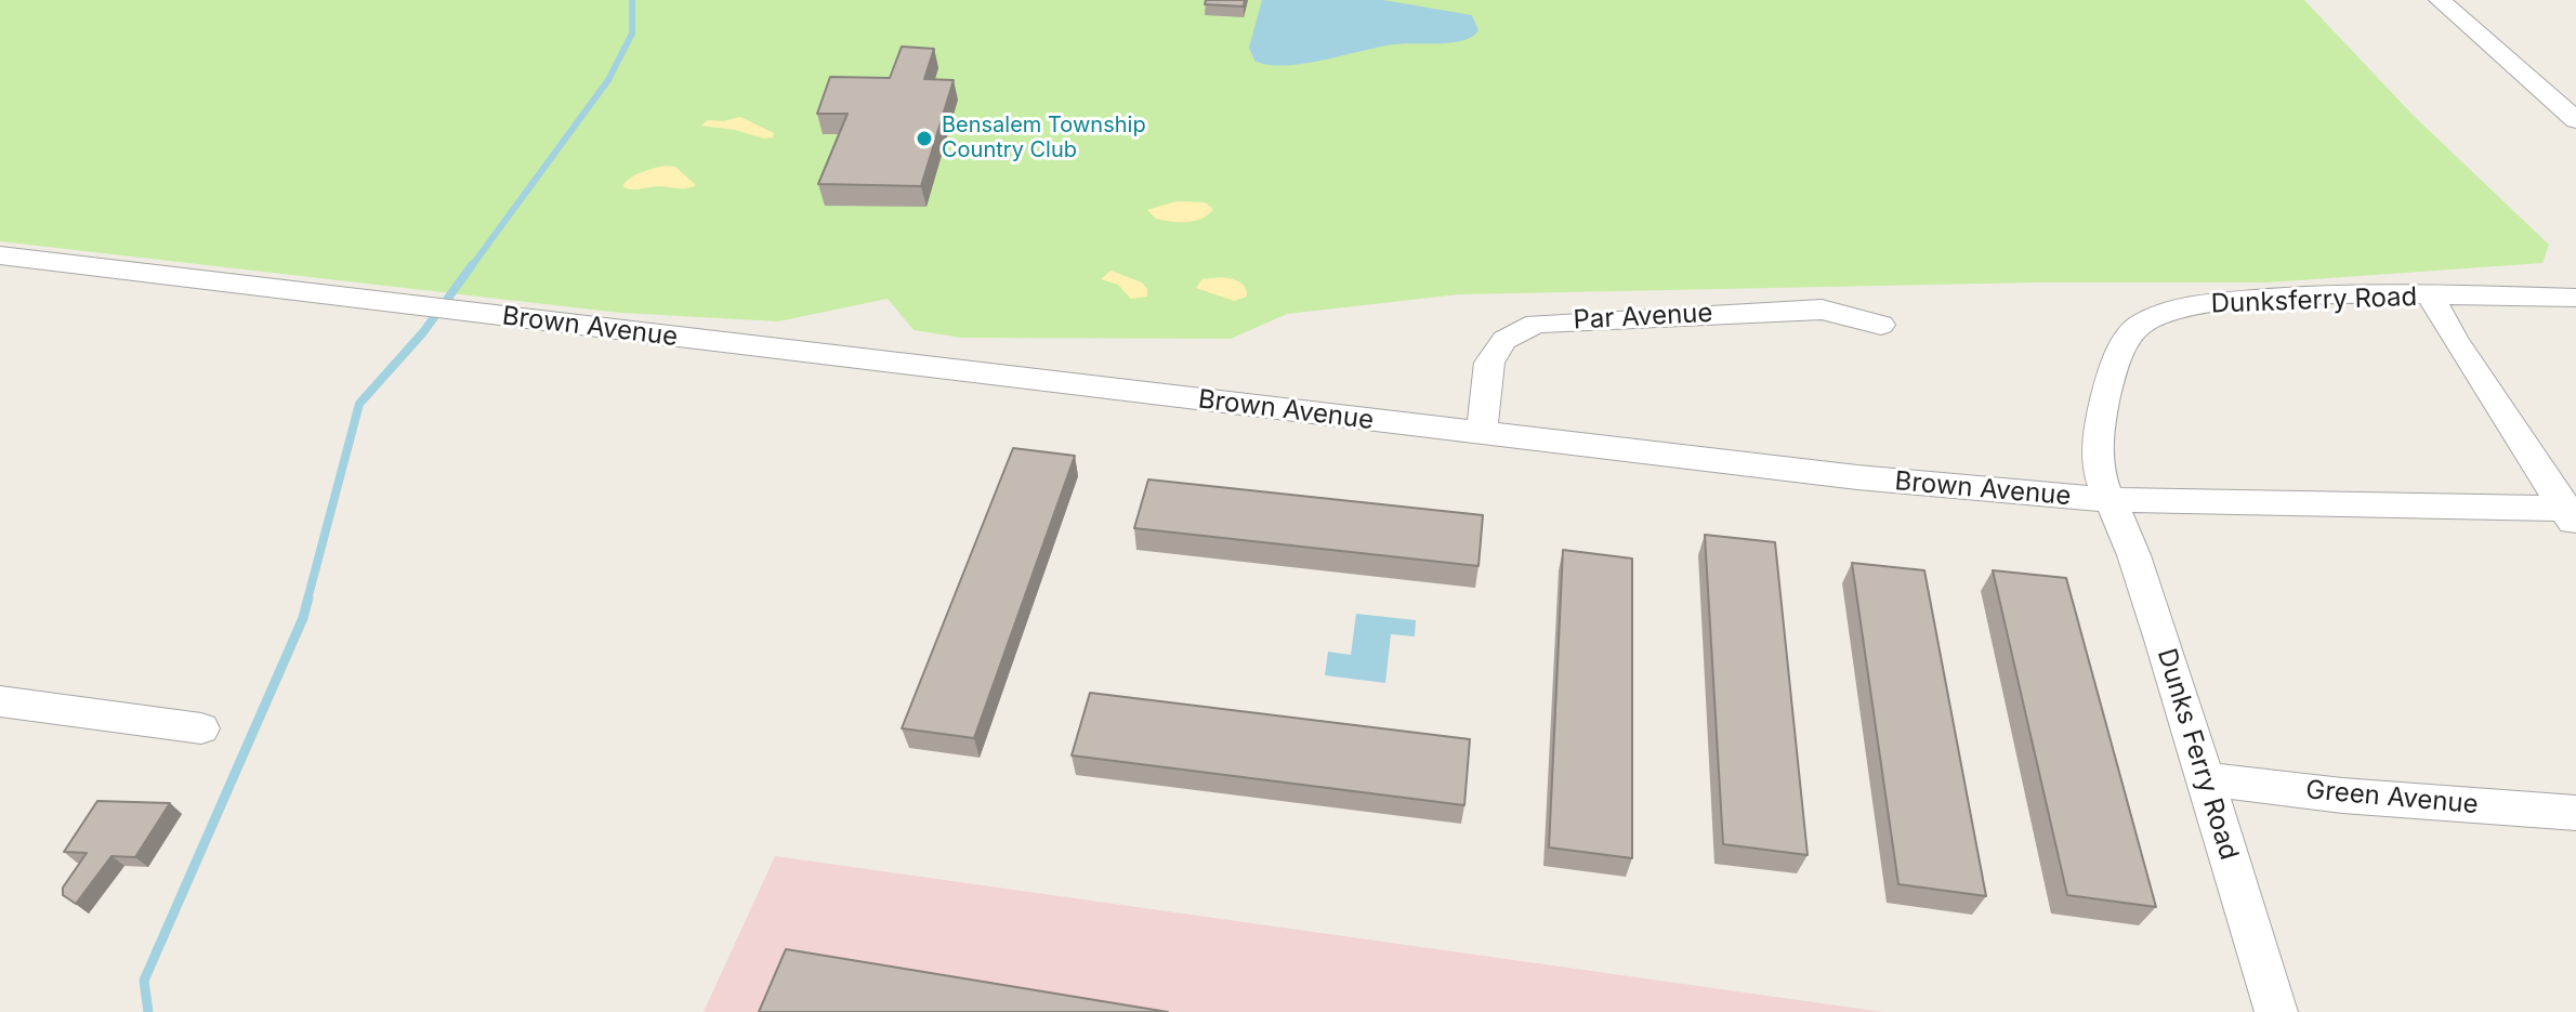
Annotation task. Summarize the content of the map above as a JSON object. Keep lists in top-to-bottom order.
{
  "streets": {
    "street": [
      "Dunksferry Road",
      "Par Avenue",
      "Brown Avenue",
      "Dunks Ferry Road",
      "Green Avenue"
    ]
  },
  "crossings": [
    ["Dunksferry Road", "Brown Avenue"],
    ["Dunksferry Road", "Dunks Ferry Road"],
    ["Par Avenue", "Brown Avenue"],
    ["Brown Avenue", "Dunks Ferry Road"],
    ["Dunks Ferry Road", "Green Avenue"]
  ],
  "places": ["Bensalem Township Country Club"]
}
